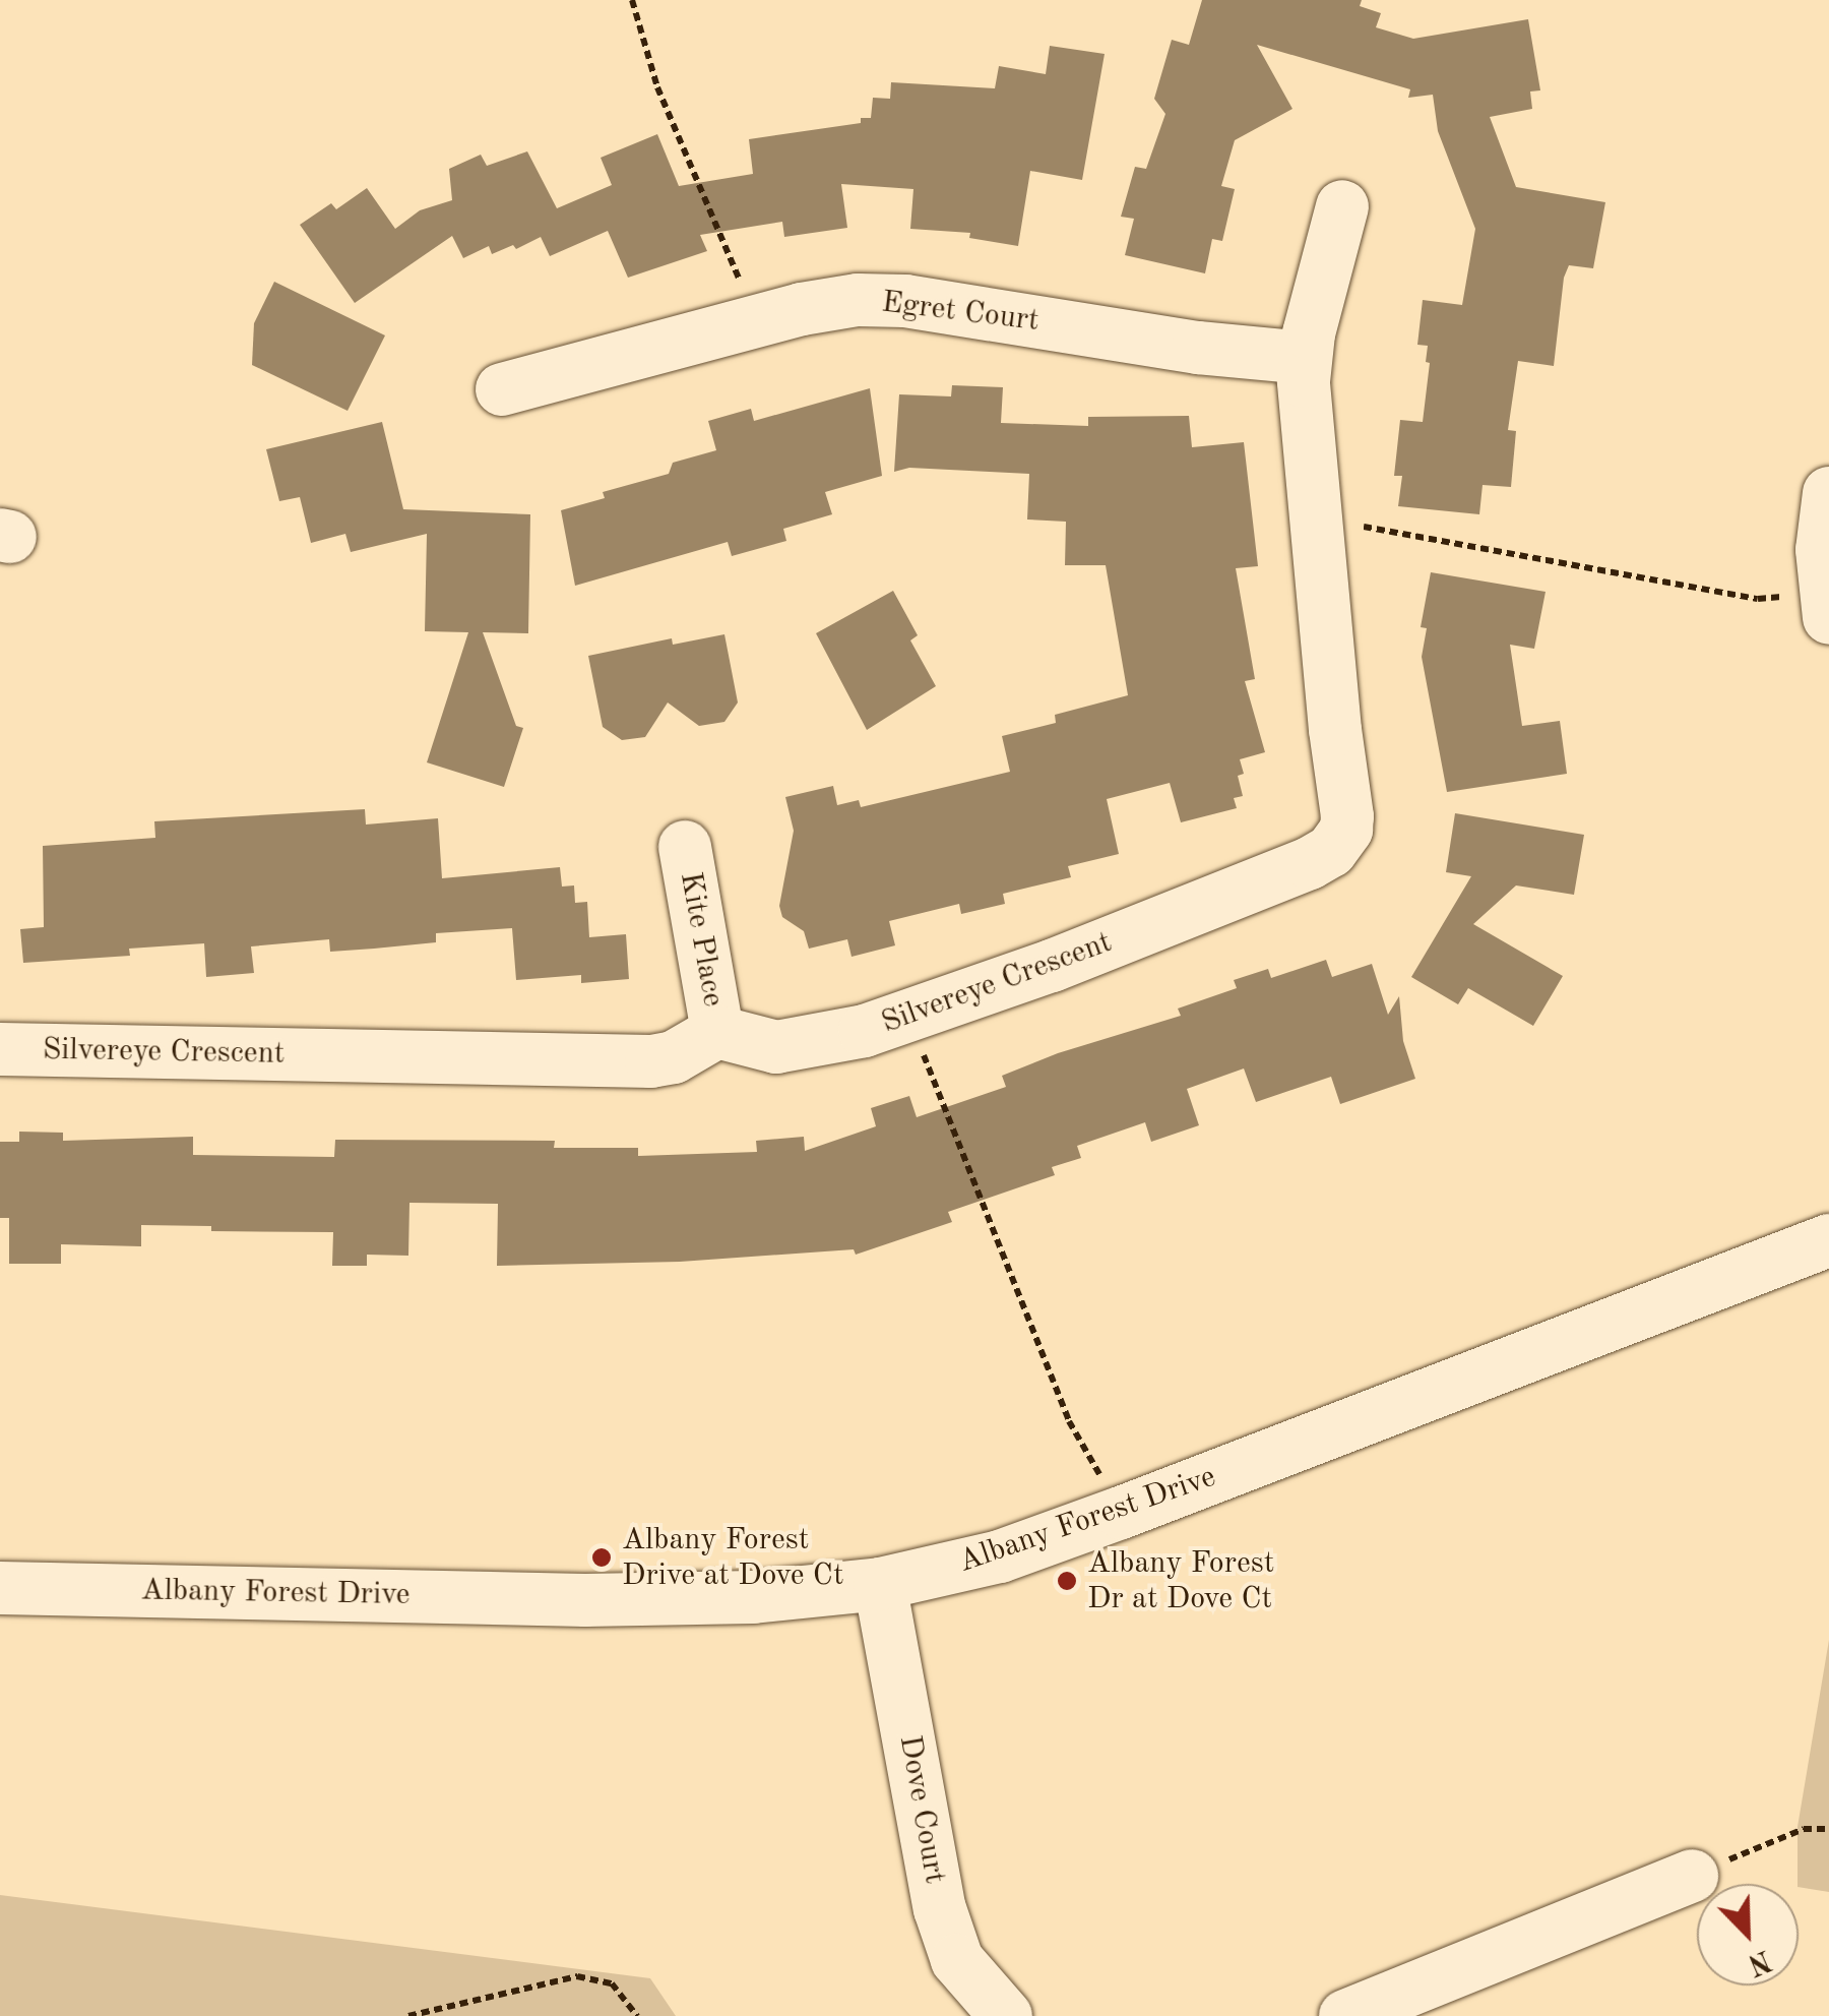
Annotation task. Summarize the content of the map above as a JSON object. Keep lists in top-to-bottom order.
{
  "streets": {
    "street": [
      "Egret Court",
      "Kite Place",
      "Silvereye Crescent",
      "Albany Forest Drive",
      "Dove Court"
    ]
  },
  "crossings": [
    ["Egret Court", "Silvereye Crescent"],
    ["Kite Place", "Silvereye Crescent"],
    ["Albany Forest Drive", "Dove Court"]
  ],
  "places": ["Albany Forest Drive at Dove Ct", "Albany Forest Dr at Dove Ct"],
  "north": "bottom right"
}
